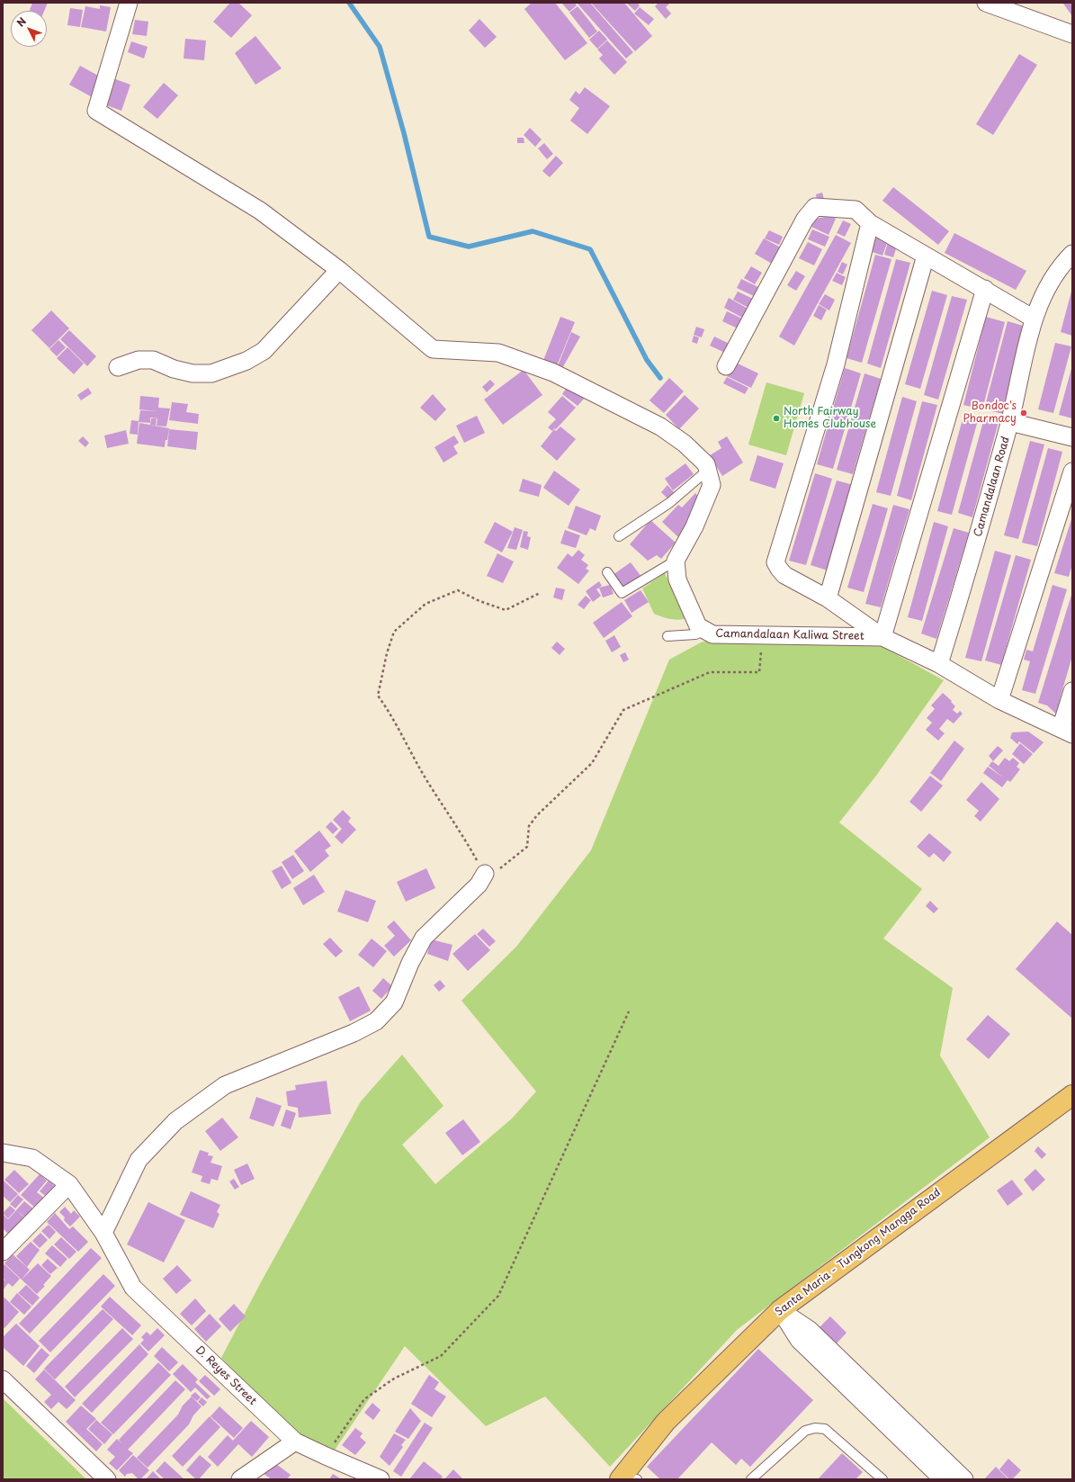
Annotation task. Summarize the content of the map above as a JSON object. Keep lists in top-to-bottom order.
{
  "streets": {
    "main road": ["Santa Maria - Tungkong Mangga Road"],
    "street": ["Camandalaan Road", "Camandalaan Kaliwa Street", "D. Reyes Street"]
  },
  "places": ["Bondoc's Pharmacy", "North Fairway Homes Clubhouse"],
  "north": "top left"
}
